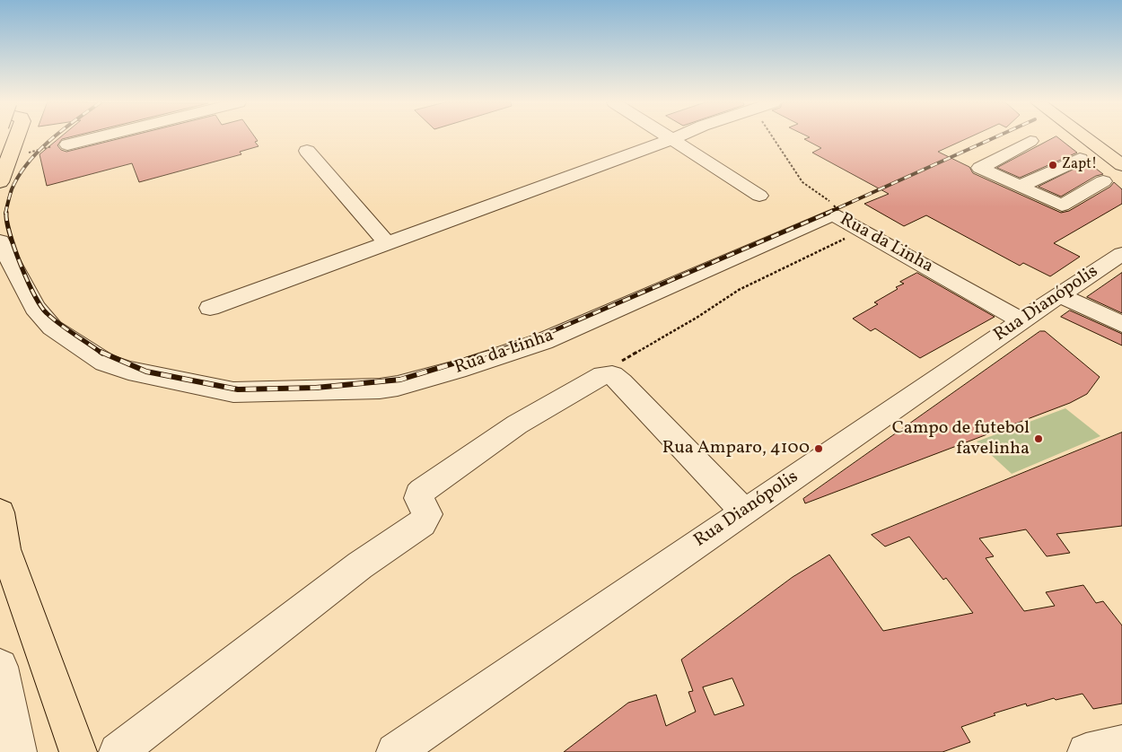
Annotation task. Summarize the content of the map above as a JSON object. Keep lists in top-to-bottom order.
{
  "streets": {
    "street": ["Rua da Linha", "Rua Dianópolis"]
  },
  "crossings": [
    ["Rua da Linha", "Rua Dianópolis"]
  ],
  "places": ["Zapt!", "Campo de futebol favelinha", "Rua Amparo, 4100"]
}
